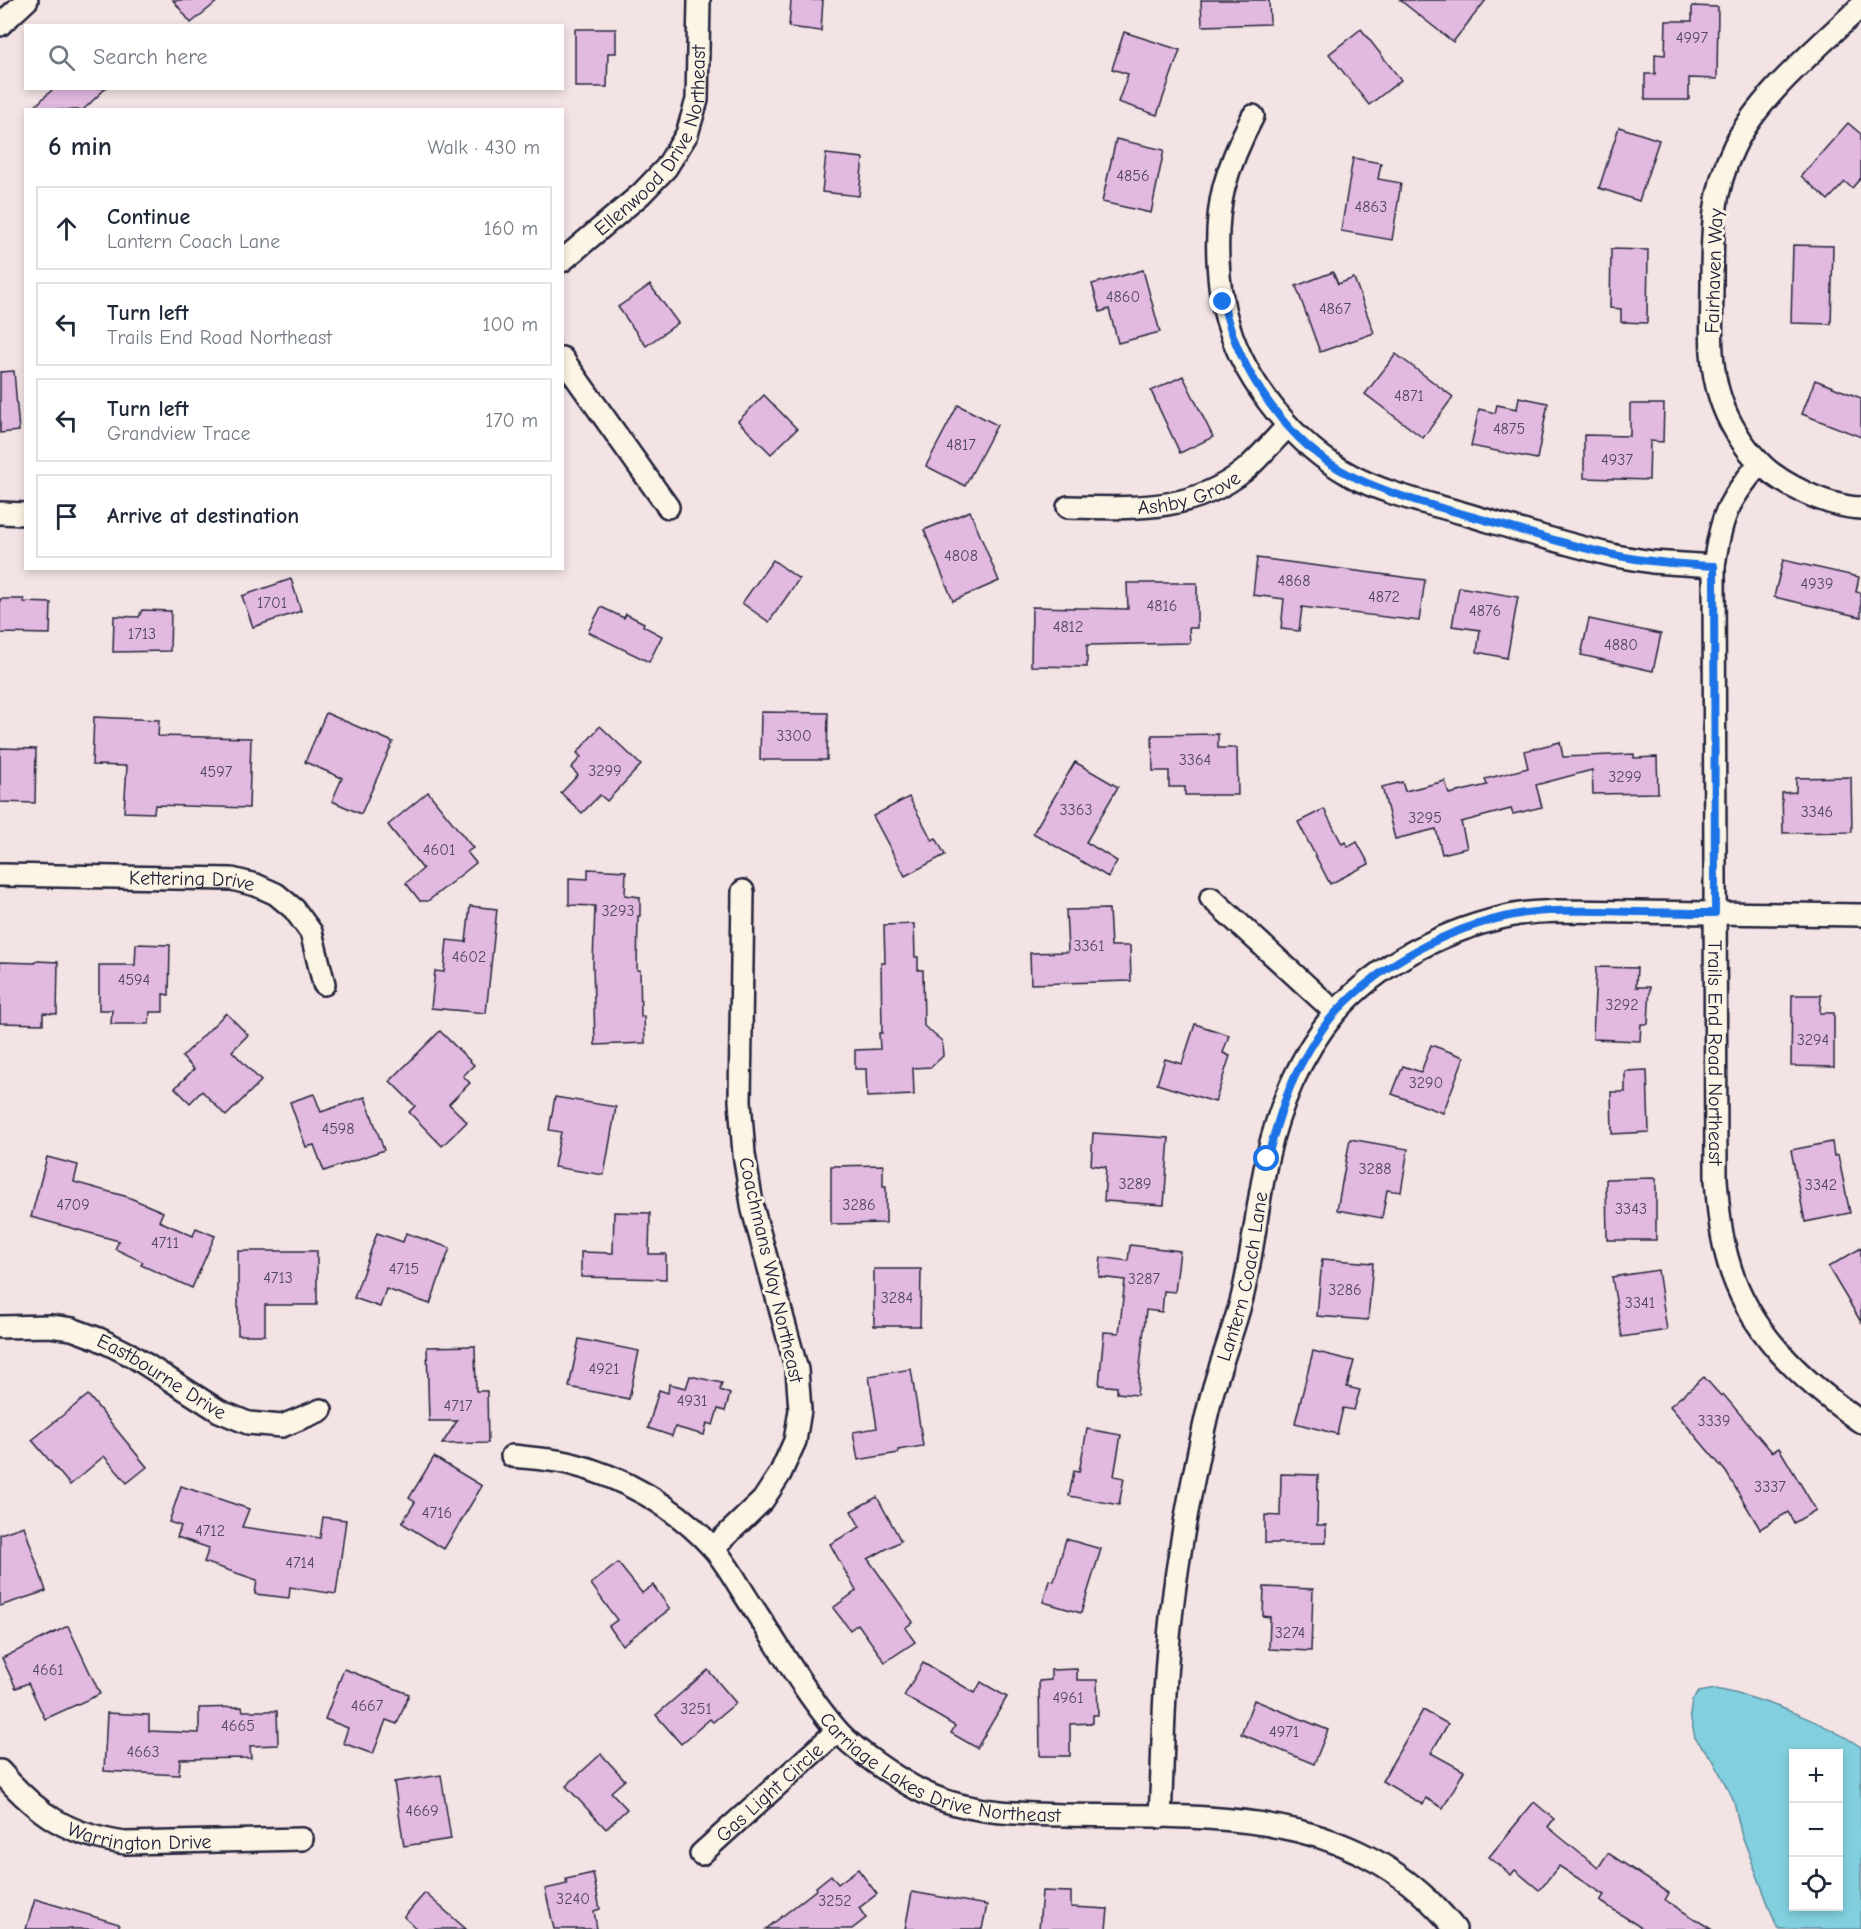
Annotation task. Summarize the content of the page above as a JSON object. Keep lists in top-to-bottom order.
{
  "streets": {
    "street": [
      "Ellenwood Drive Northeast",
      "Fairhaven Way",
      "Ashby Grove",
      "Kettering Drive",
      "Trails End Road Northeast",
      "Coachmans Way Northeast",
      "Lantern Coach Lane",
      "Eastbourne Drive",
      "Carriage Lakes Drive Northeast",
      "Gas Light Circle",
      "Warrington Drive"
    ]
  },
  "crossings": [
    ["Fairhaven Way", "Trails End Road Northeast"],
    ["Trails End Road Northeast", "Lantern Coach Lane"],
    ["Coachmans Way Northeast", "Carriage Lakes Drive Northeast"],
    ["Lantern Coach Lane", "Carriage Lakes Drive Northeast"],
    ["Carriage Lakes Drive Northeast", "Gas Light Circle"]
  ],
  "house_numbers": [
    "4997",
    "4856",
    "4863",
    "4860",
    "4867",
    "4871",
    "4875",
    "4817",
    "4937",
    "4808",
    "4868",
    "4939",
    "4872",
    "1701",
    "4816",
    "4876",
    "4812",
    "1713",
    "4880",
    "3300",
    "3364",
    "3299",
    "4597",
    "3299",
    "3363",
    "3346",
    "3295",
    "4601",
    "3293",
    "3361",
    "4602",
    "4594",
    "3292",
    "3294",
    "3290",
    "4598",
    "3288",
    "3289",
    "3342",
    "4709",
    "3286",
    "3343",
    "4711",
    "4715",
    "4713",
    "3287",
    "3286",
    "3284",
    "3341",
    "4921",
    "4931",
    "4717",
    "3339",
    "3337",
    "4716",
    "4712",
    "4714",
    "3274",
    "4661",
    "4961",
    "4667",
    "3251",
    "4665",
    "4971",
    "4663",
    "4669",
    "3240",
    "3252"
  ],
  "page": {
    "search": "Search here",
    "heading": ["6 min", "Walk · 430 m"],
    "list": [
      ["Continue", "Lantern Coach Lane", "160 m"],
      ["Turn left", "Trails End Road Northeast", "100 m"],
      ["Turn left", "Grandview Trace", "170 m"],
      "Arrive at destination"
    ],
    "map_buttons": ["+", "−"]
  }
}
